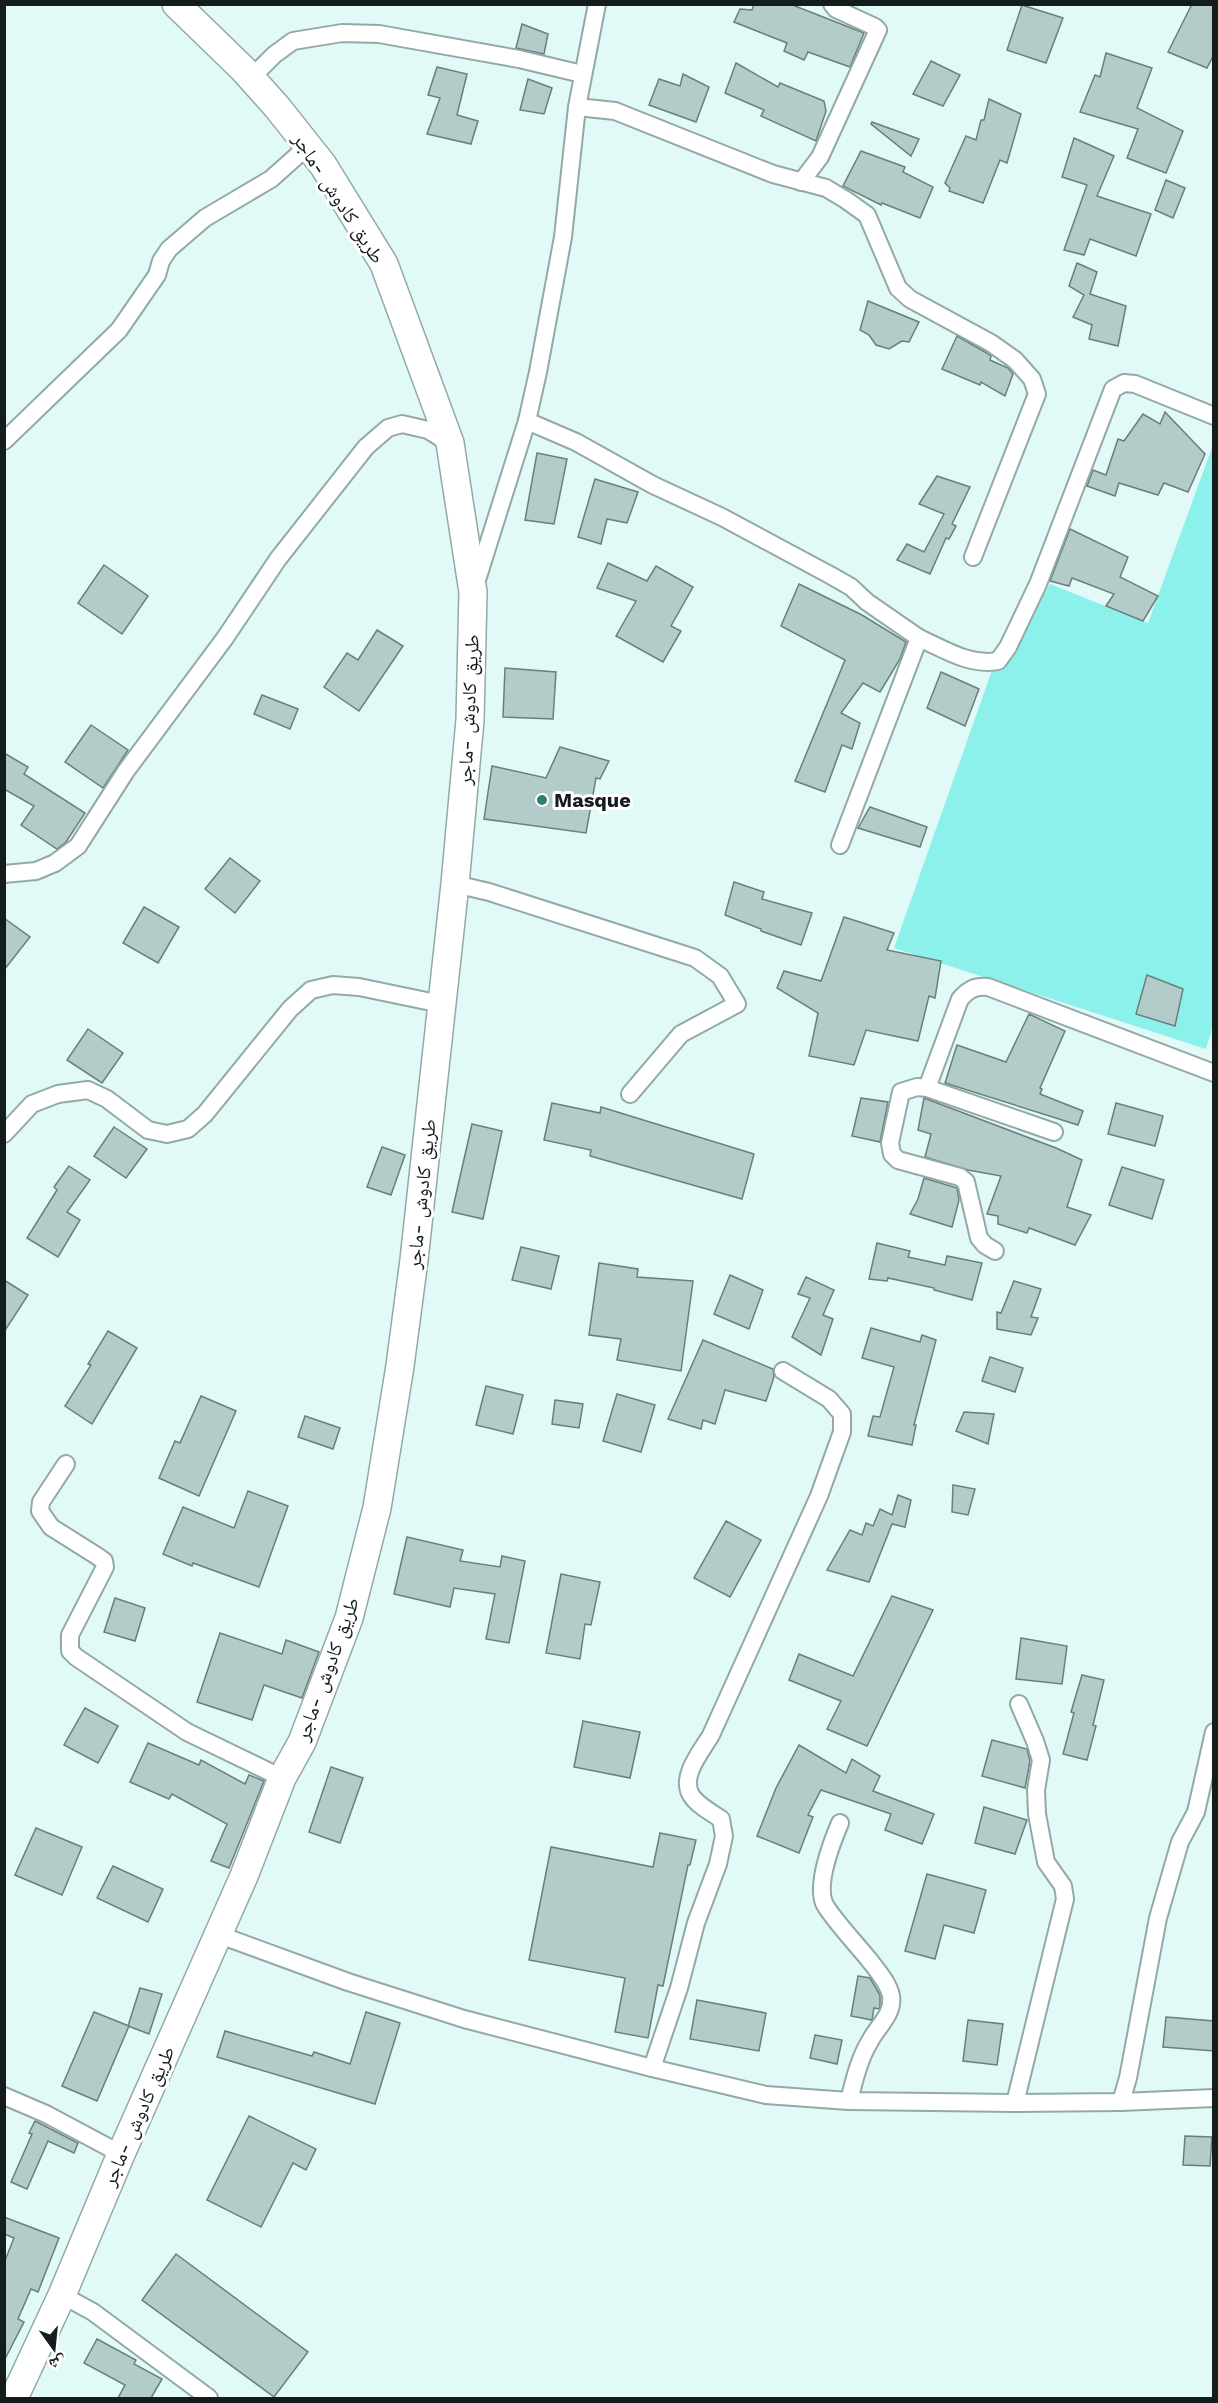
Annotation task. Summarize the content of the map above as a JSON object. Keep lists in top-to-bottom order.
{
  "streets": {
    "highway": ["طريق كادوش -ماجر"]
  },
  "places": ["Masque"],
  "north": "bottom"
}
